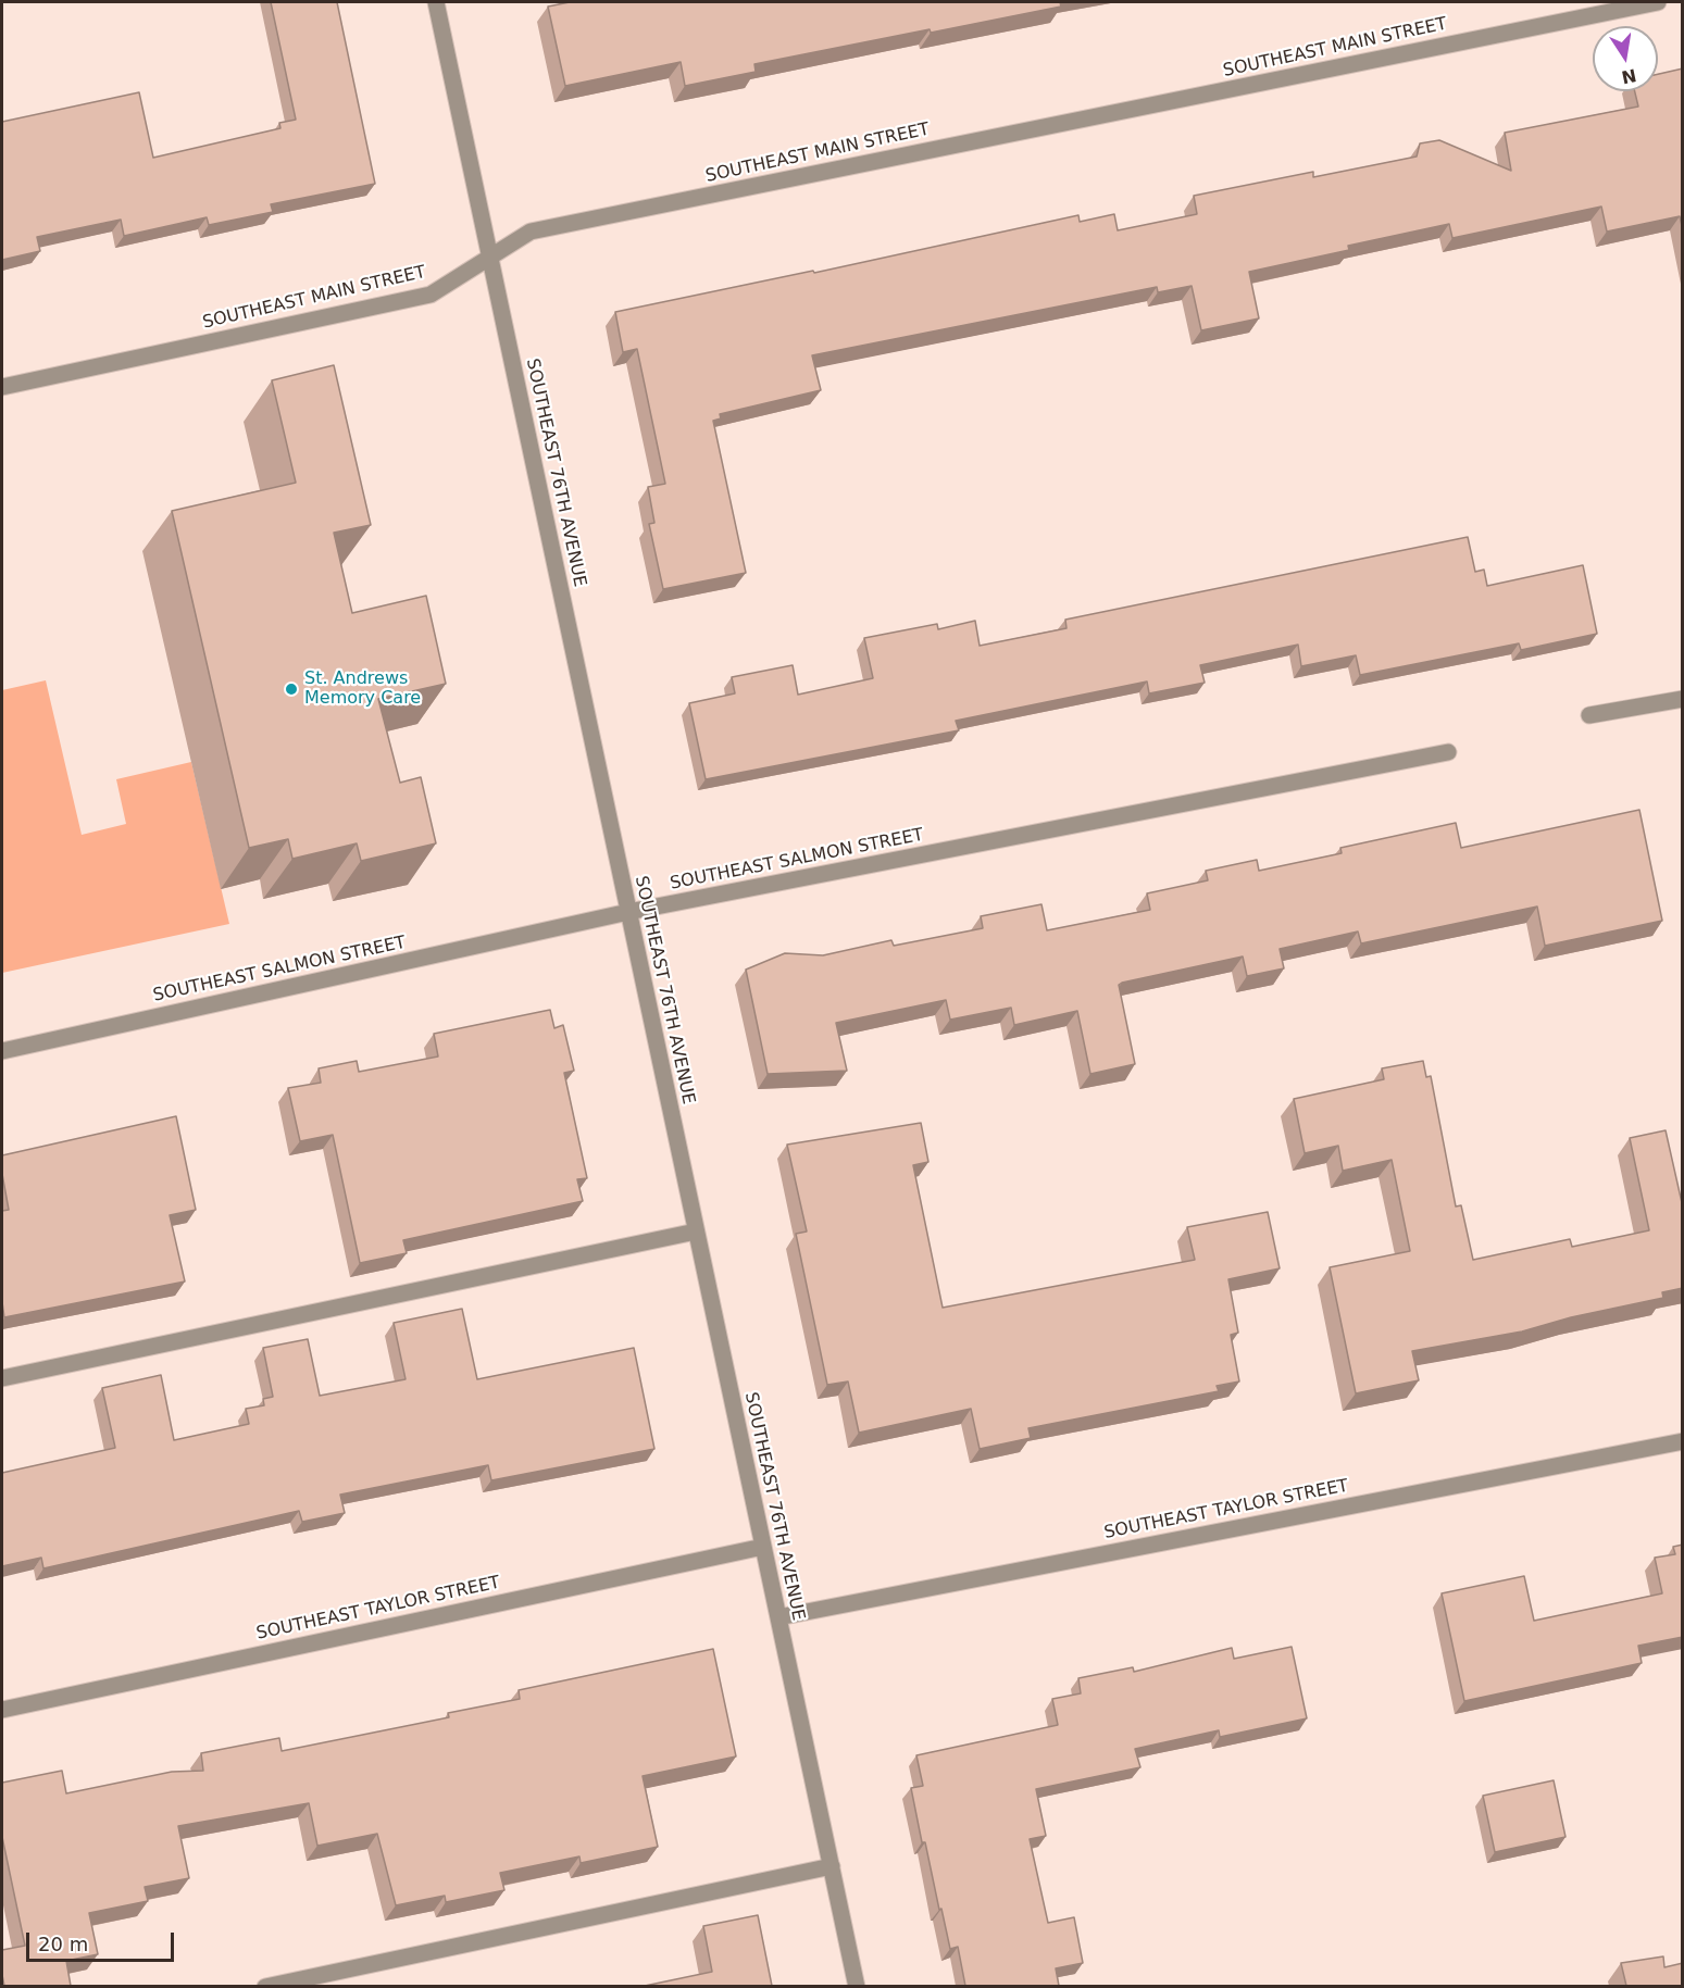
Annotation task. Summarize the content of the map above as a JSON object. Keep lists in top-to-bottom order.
{
  "streets": {
    "street": [
      "SOUTHEAST MAIN STREET",
      "SOUTHEAST 76TH AVENUE",
      "SOUTHEAST SALMON STREET",
      "SOUTHEAST TAYLOR STREET"
    ]
  },
  "crossings": [
    ["SOUTHEAST MAIN STREET", "SOUTHEAST 76TH AVENUE"],
    ["SOUTHEAST 76TH AVENUE", "SOUTHEAST SALMON STREET"],
    ["SOUTHEAST 76TH AVENUE", "SOUTHEAST TAYLOR STREET"]
  ],
  "places": ["St. Andrews Memory Care"],
  "scale_bar": "20 m",
  "north": "bottom"
}
